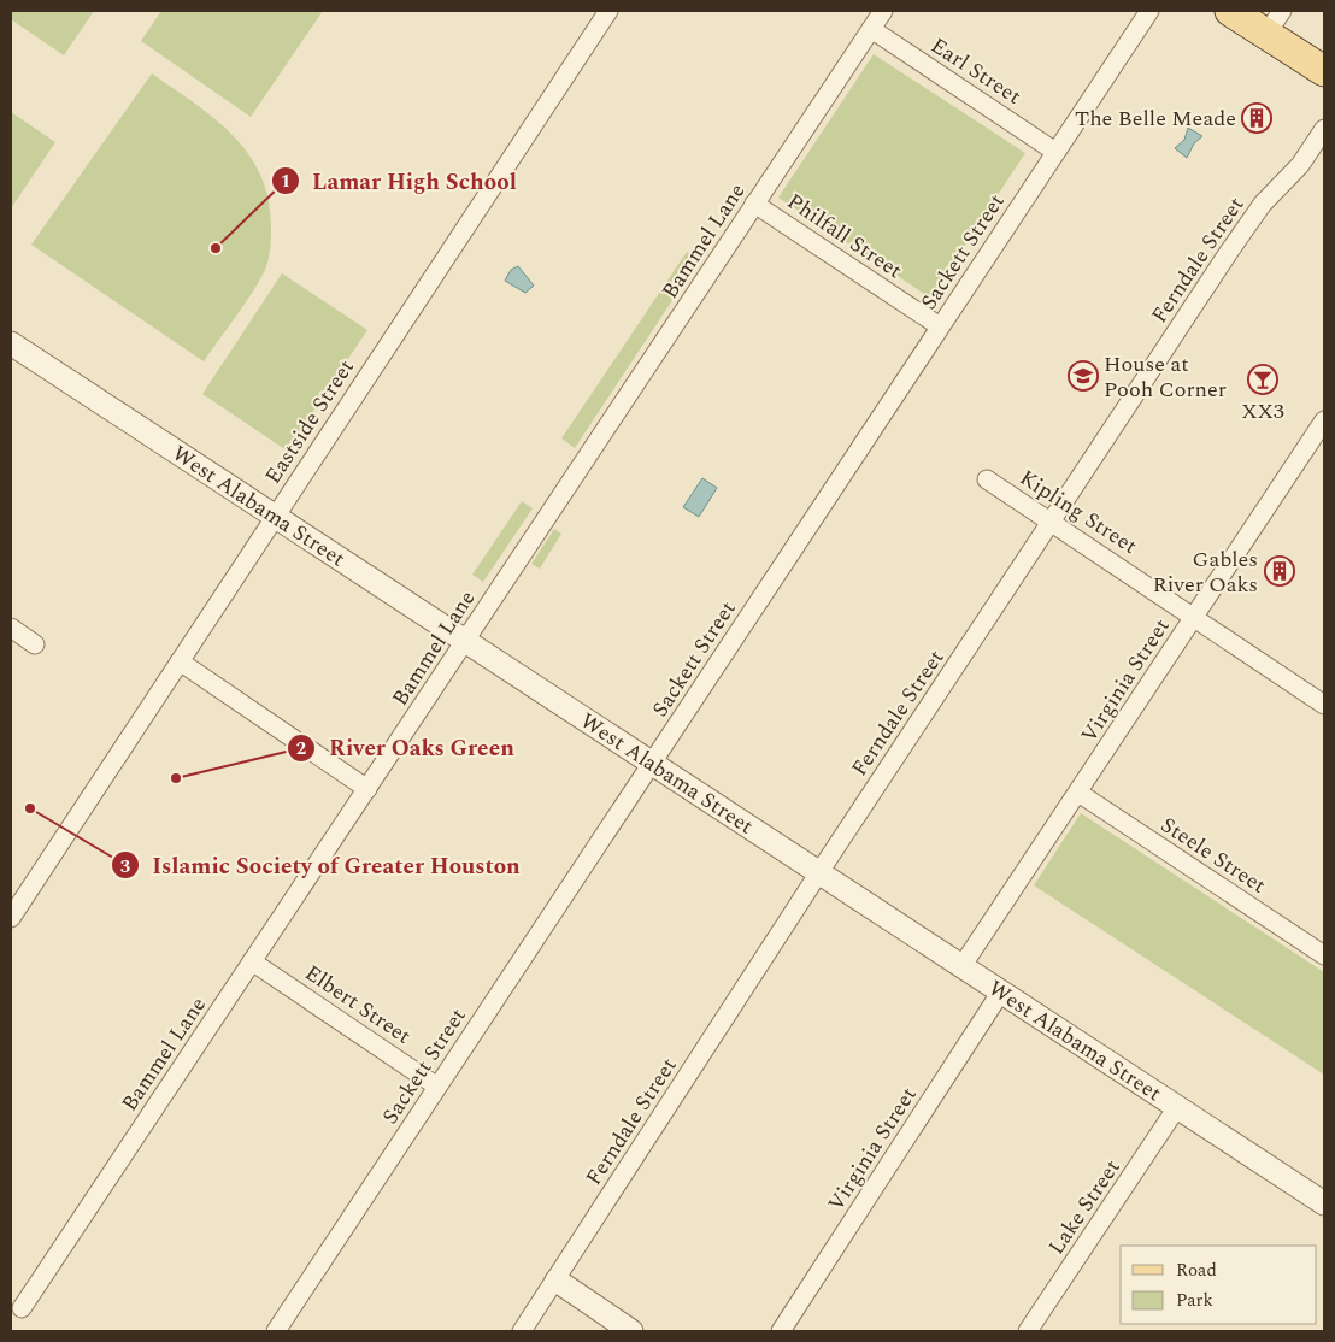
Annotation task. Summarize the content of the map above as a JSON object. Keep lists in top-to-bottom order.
{
  "streets": {
    "street": [
      "Earl Street",
      "Philfall Street",
      "Bammel Lane",
      "Sackett Street",
      "Ferndale Street",
      "Eastside Street",
      "West Alabama Street",
      "Kipling Street",
      "Virginia Street",
      "Steele Street",
      "Elbert Street",
      "Lake Street"
    ]
  },
  "crossings": [
    ["Earl Street", "Bammel Lane"],
    ["Earl Street", "Sackett Street"],
    ["Philfall Street", "Bammel Lane"],
    ["Philfall Street", "Sackett Street"],
    ["Bammel Lane", "West Alabama Street"],
    ["Bammel Lane", "Elbert Street"],
    ["Sackett Street", "West Alabama Street"],
    ["Sackett Street", "Elbert Street"],
    ["Ferndale Street", "West Alabama Street"],
    ["Ferndale Street", "Kipling Street"],
    ["Eastside Street", "West Alabama Street"],
    ["West Alabama Street", "Virginia Street"],
    ["West Alabama Street", "Lake Street"],
    ["Kipling Street", "Virginia Street"],
    ["Virginia Street", "Steele Street"]
  ],
  "places": {
    "building": ["The Belle Meade", "Gables River Oaks"],
    "other": ["Lamar High School", "River Oaks Green", "Islamic Society of Greater Houston"],
    "school or university": ["House at Pooh Corner"],
    "bar": ["XX3"]
  },
  "legend": ["Road", "Park"]
}
